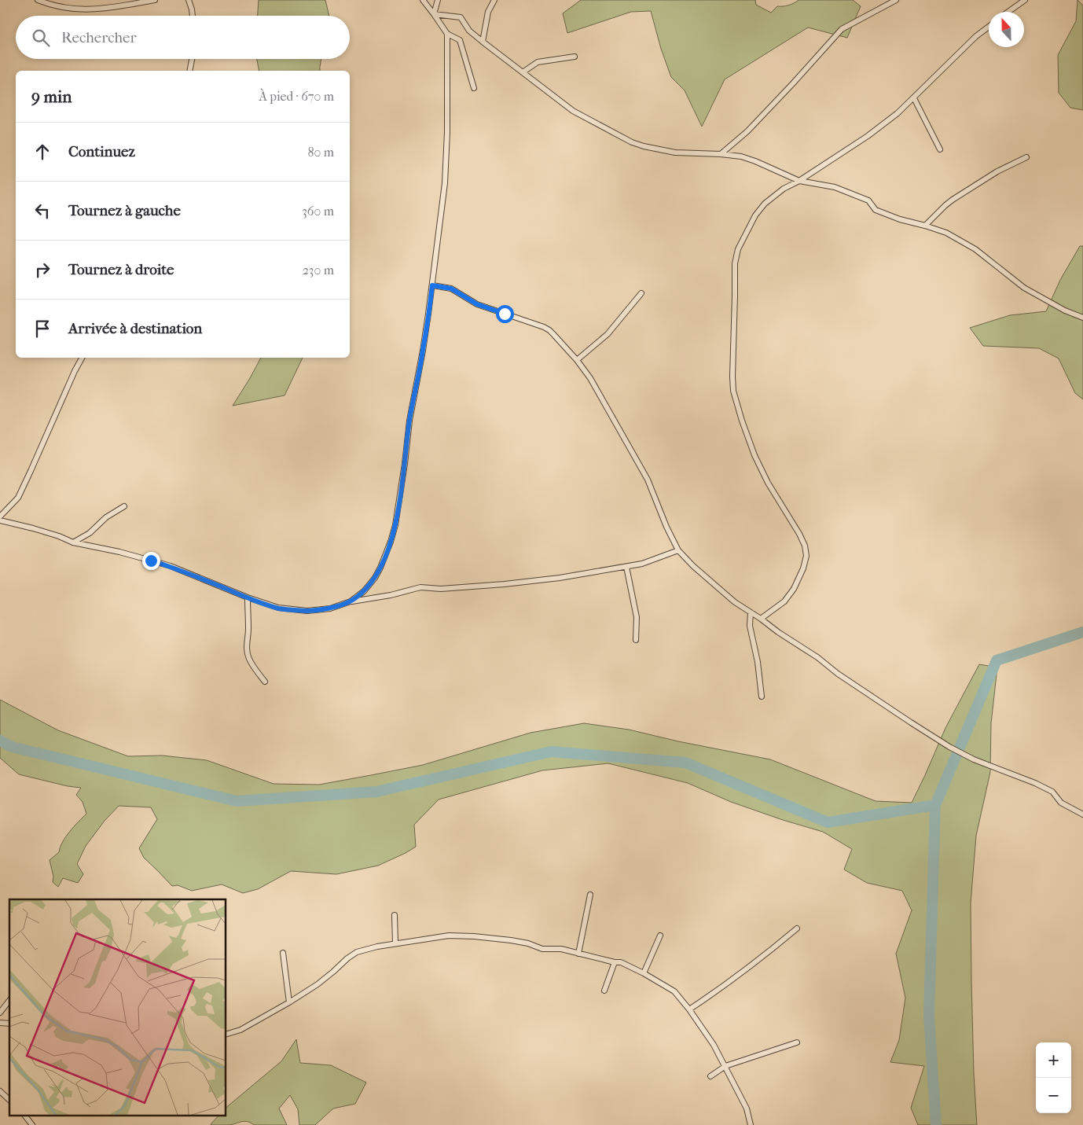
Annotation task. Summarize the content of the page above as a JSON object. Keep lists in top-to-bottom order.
{
  "north": "top",
  "page": {
    "search": "Rechercher",
    "heading": ["9 min", "À pied · 670 m"],
    "list": [
      ["Continuez", "80 m"],
      ["Tournez à gauche", "360 m"],
      ["Tournez à droite", "230 m"],
      "Arrivée à destination"
    ],
    "map_buttons": ["+", "−"]
  }
}
